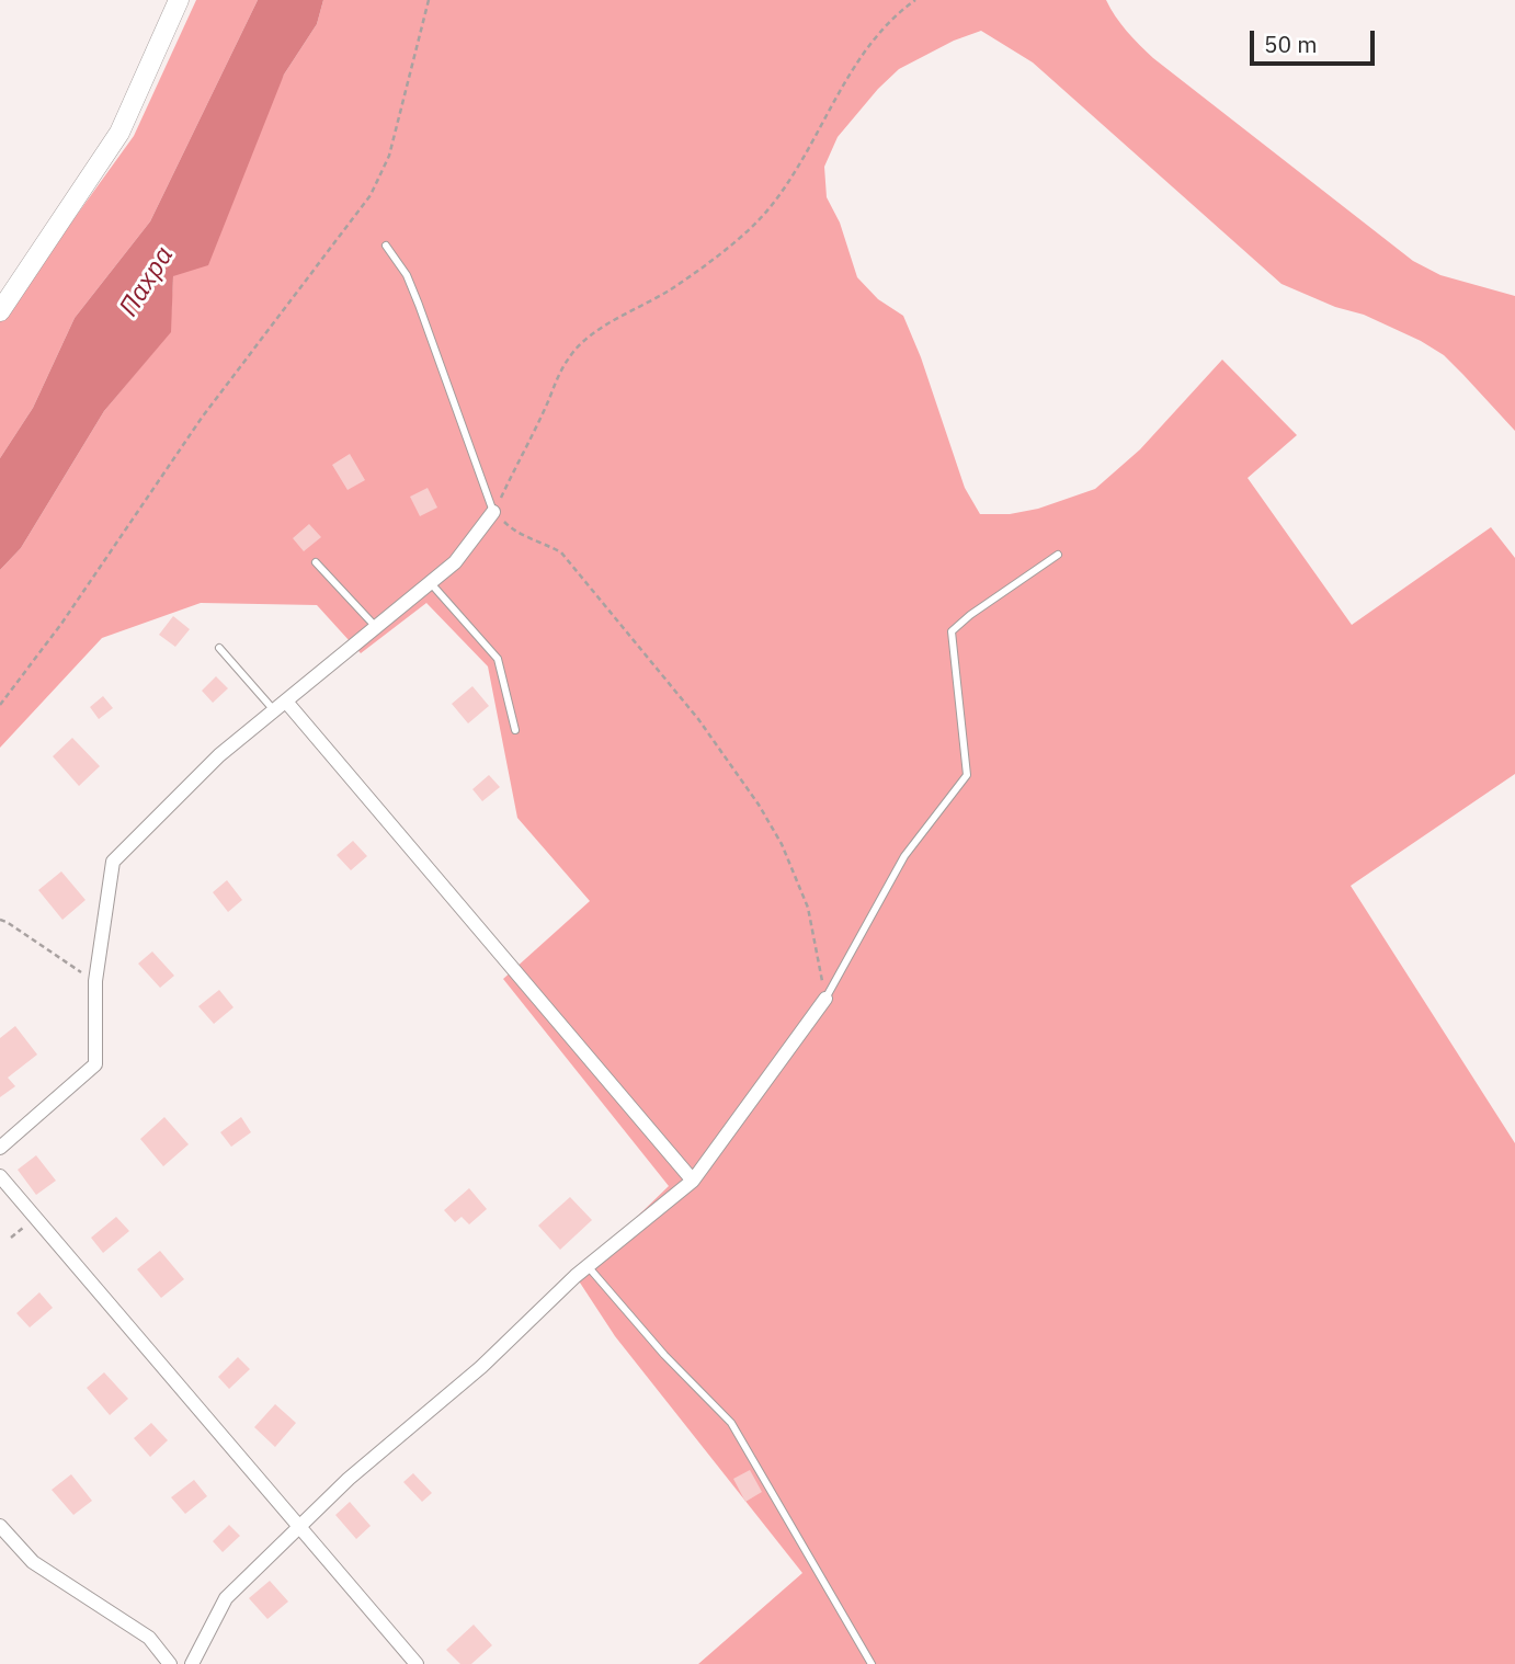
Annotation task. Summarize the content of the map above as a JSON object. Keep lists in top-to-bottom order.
{
  "water": ["Пахра"],
  "scale_bar": "50 m"
}
